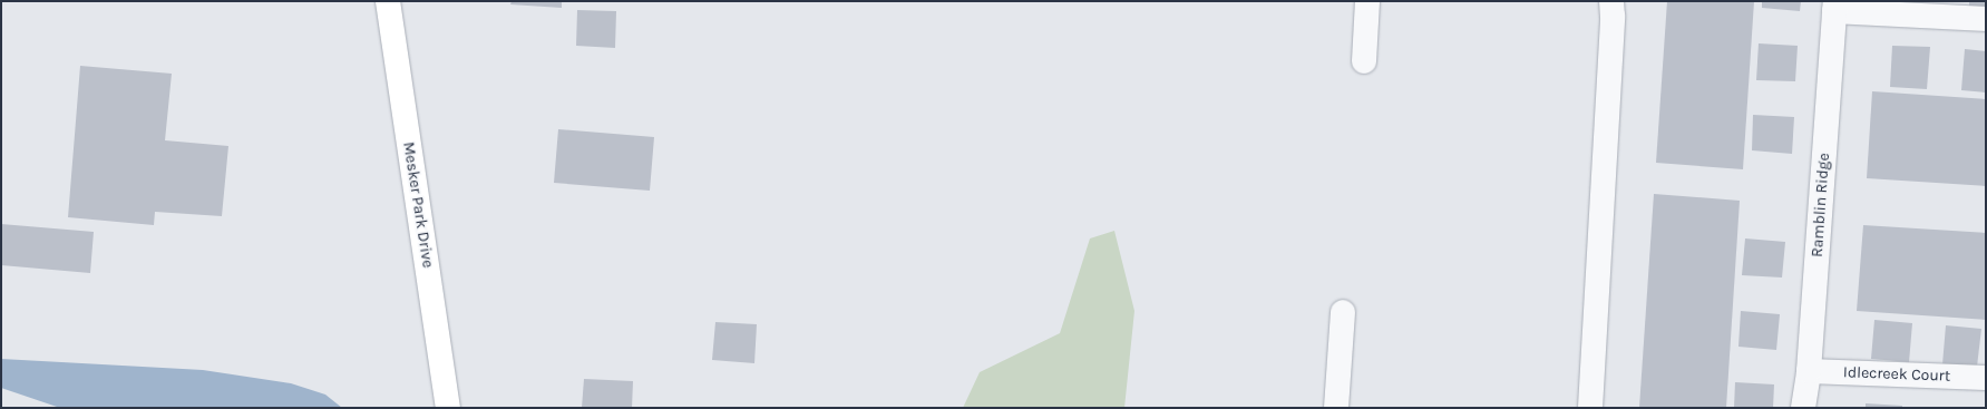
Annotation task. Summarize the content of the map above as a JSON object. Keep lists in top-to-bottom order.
{
  "streets": {
    "street": ["Mesker Park Drive", "Ramblin Ridge", "Idlecreek Court"]
  },
  "crossings": [
    ["Ramblin Ridge", "Idlecreek Court"]
  ]
}
